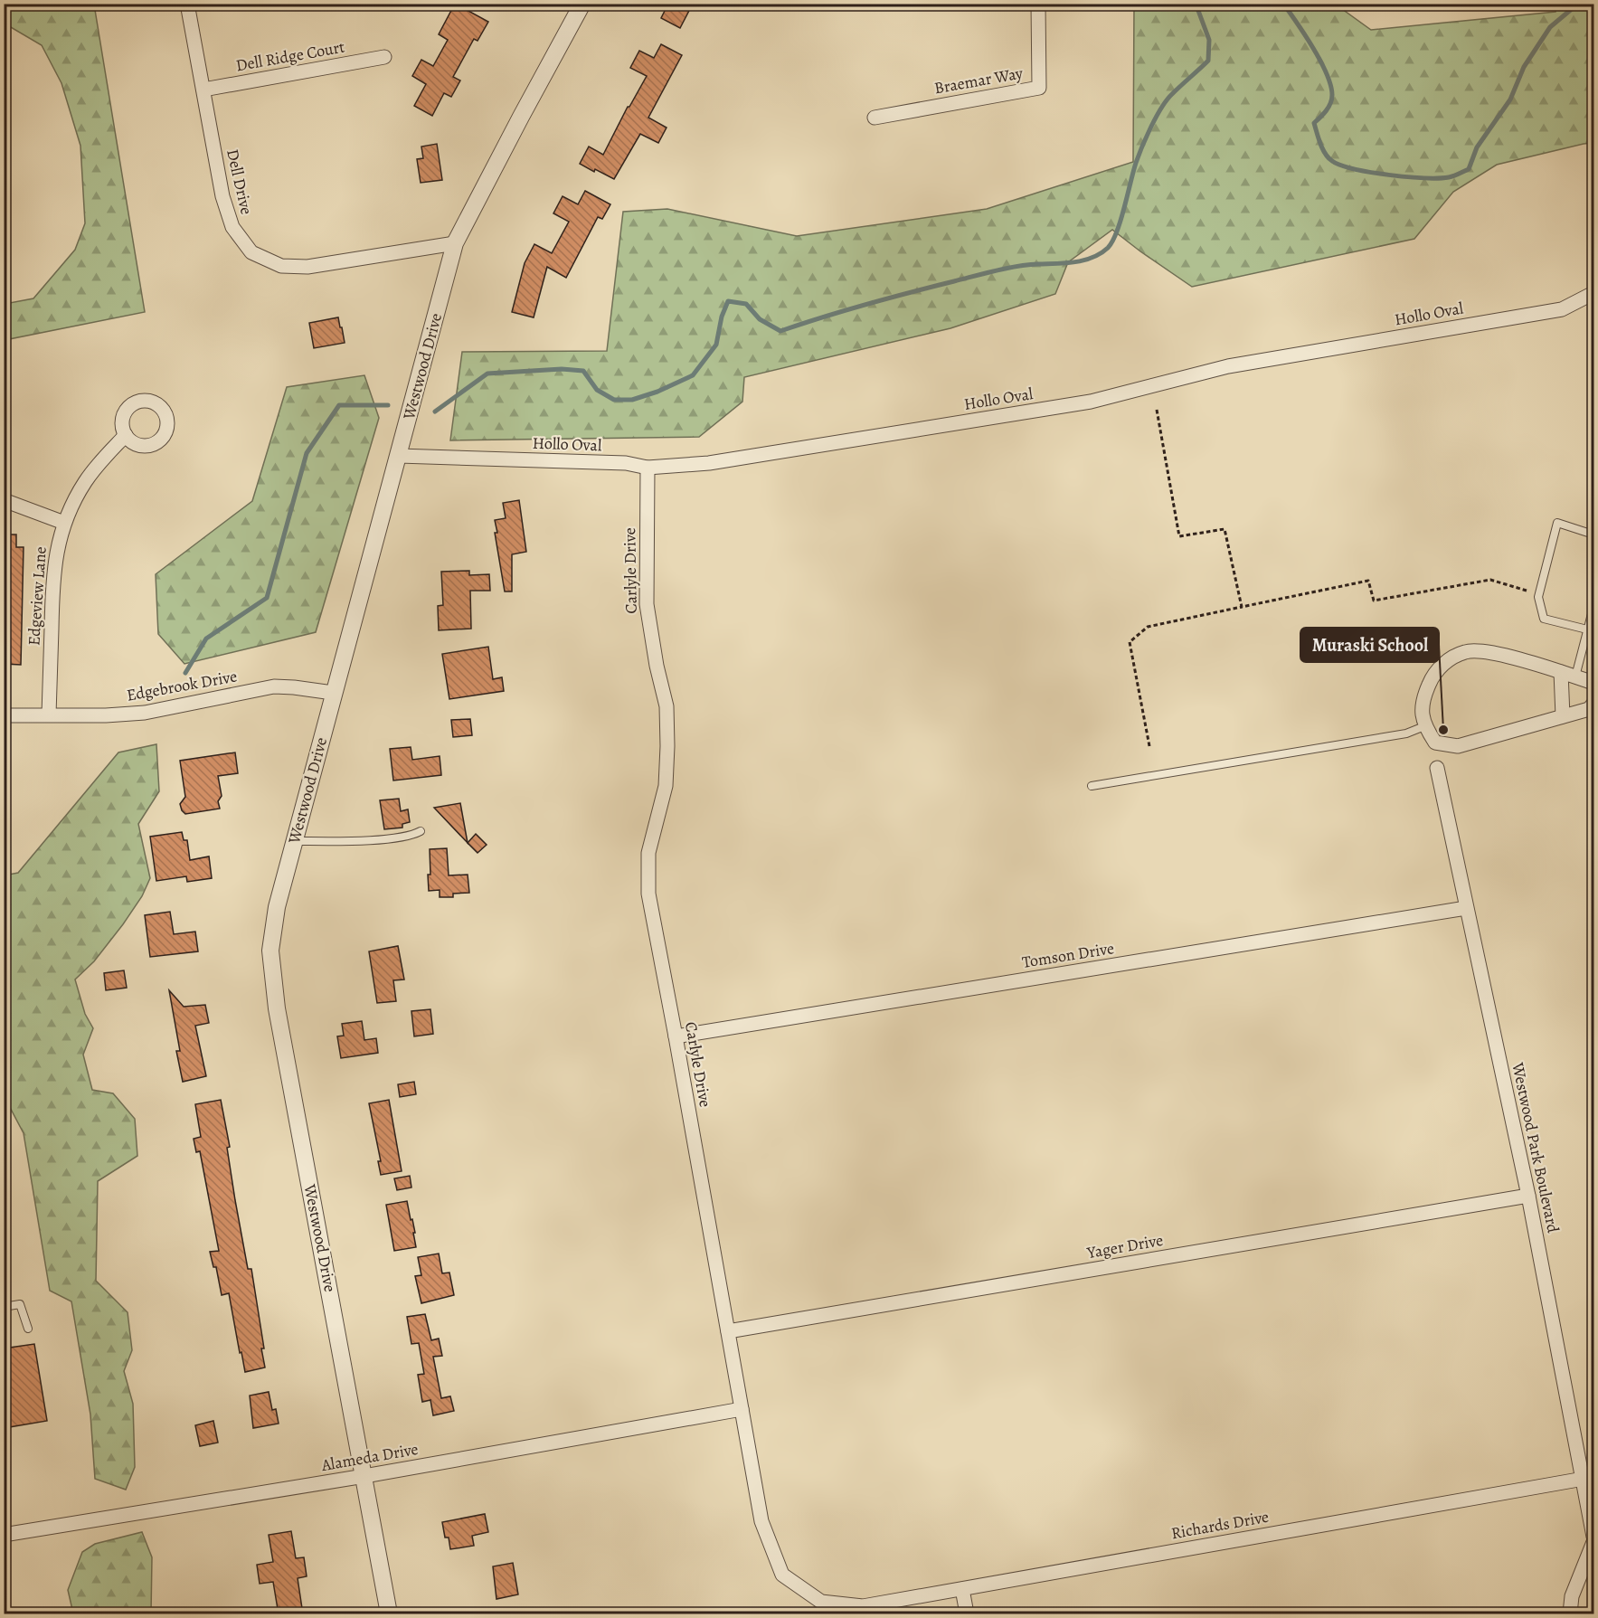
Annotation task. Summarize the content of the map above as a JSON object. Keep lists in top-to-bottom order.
{
  "streets": {
    "street": [
      "Dell Ridge Court",
      "Braemar Way",
      "Dell Drive",
      "Hollo Oval",
      "Westwood Drive",
      "Carlyle Drive",
      "Edgeview Lane",
      "Edgebrook Drive",
      "Tomson Drive",
      "Westwood Park Boulevard",
      "Yager Drive",
      "Alameda Drive",
      "Richards Drive"
    ]
  },
  "crossings": [
    ["Dell Ridge Court", "Dell Drive"],
    ["Dell Drive", "Westwood Drive"],
    ["Hollo Oval", "Westwood Drive"],
    ["Hollo Oval", "Carlyle Drive"],
    ["Westwood Drive", "Edgebrook Drive"],
    ["Westwood Drive", "Alameda Drive"],
    ["Carlyle Drive", "Tomson Drive"],
    ["Carlyle Drive", "Yager Drive"],
    ["Carlyle Drive", "Alameda Drive"],
    ["Carlyle Drive", "Richards Drive"],
    ["Edgeview Lane", "Edgebrook Drive"],
    ["Tomson Drive", "Westwood Park Boulevard"],
    ["Westwood Park Boulevard", "Yager Drive"],
    ["Westwood Park Boulevard", "Richards Drive"]
  ],
  "places": ["Muraski School"]
}
